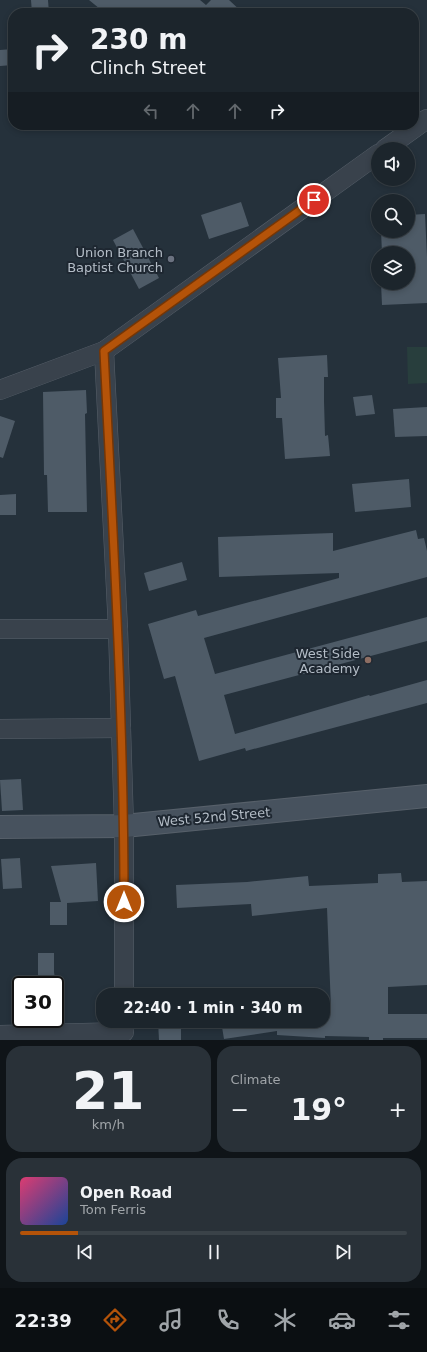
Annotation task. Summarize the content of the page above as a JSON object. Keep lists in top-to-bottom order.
{
  "streets": {
    "main road": ["West 52nd Street"]
  },
  "places": ["Union Branch Baptist Church", "West Side Academy"],
  "page": {
    "turn": ["230 m", "Clinch Street"],
    "limit": "30",
    "trip": "22:40 · 1 min · 340 m",
    "tile": [
      ["21", "km/h"],
      "Climate"
    ],
    "heat": ["−", "19°", "+"],
    "song": ["Open Road", "Tom Ferris"],
    "tabs": "22:39"
  }
}
